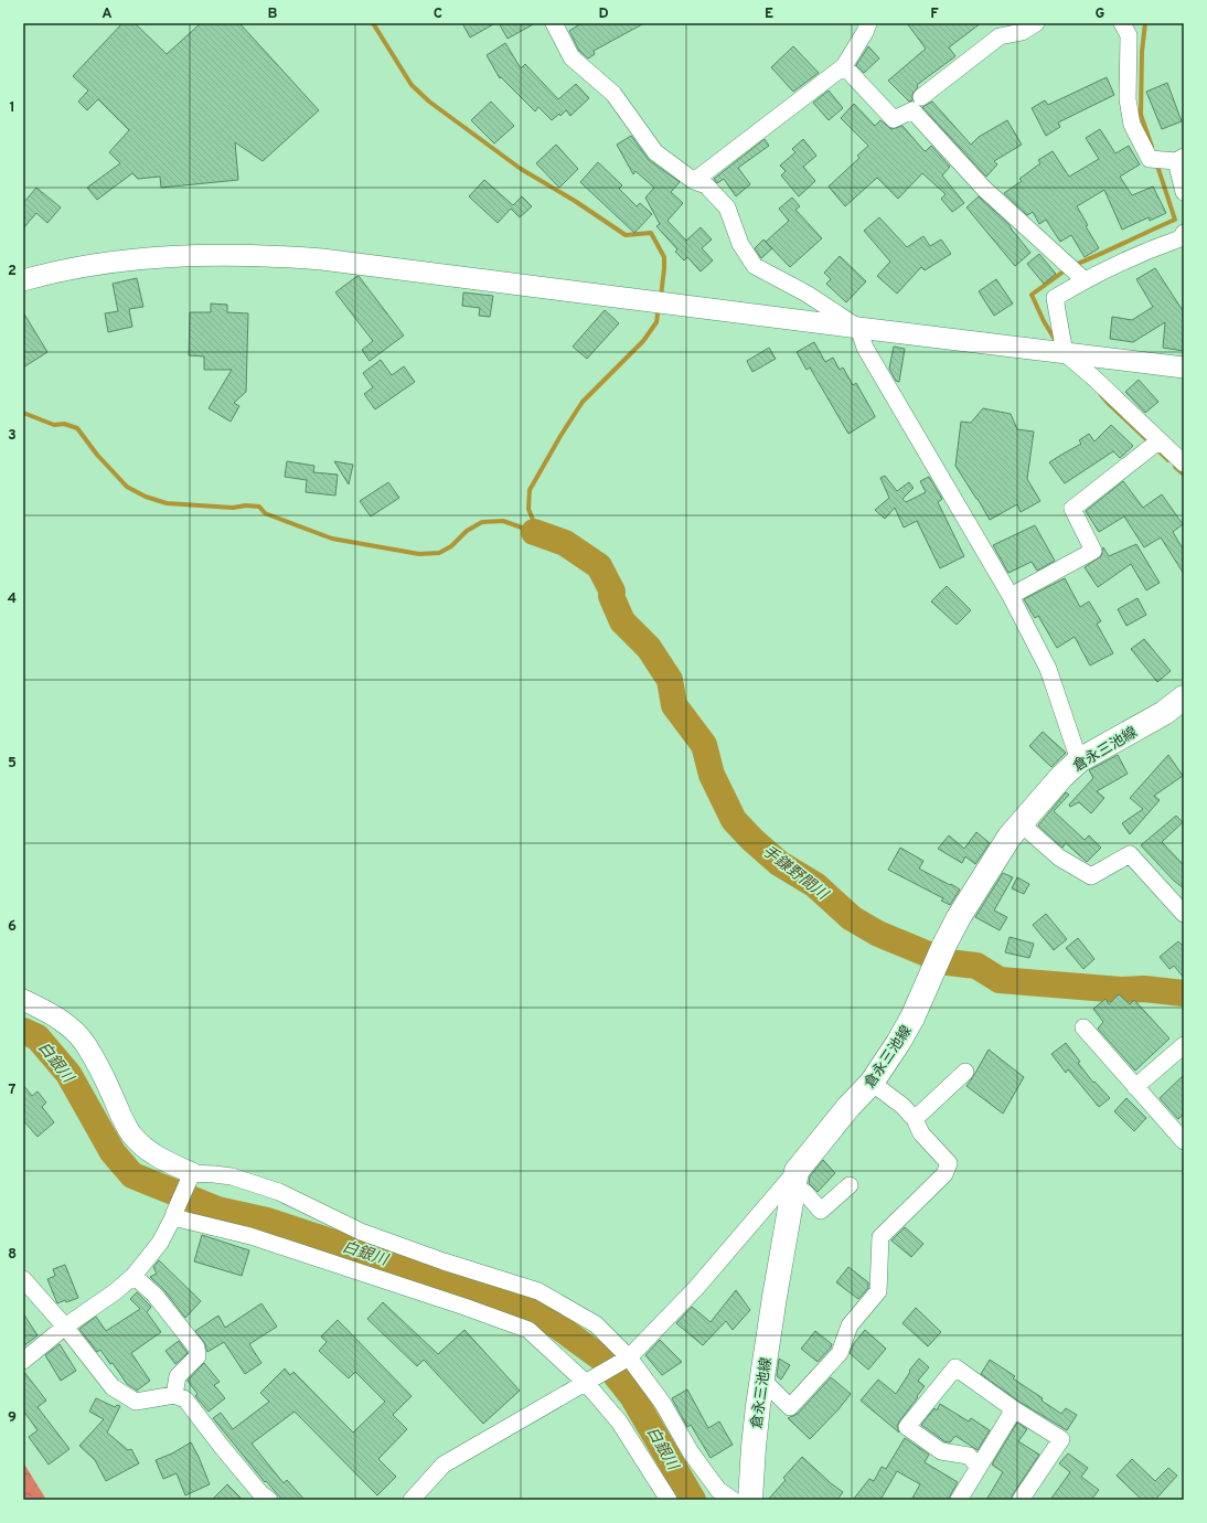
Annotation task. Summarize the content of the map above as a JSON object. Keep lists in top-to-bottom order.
{
  "streets": {
    "main road": ["倉永三池線"]
  },
  "water": ["手鎌野間川", "白銀川"],
  "grid": {
    "columns": [
      "A",
      "B",
      "C",
      "D",
      "E",
      "F",
      "G"
    ],
    "rows": [
      "1",
      "2",
      "3",
      "4",
      "5",
      "6",
      "7",
      "8",
      "9"
    ]
  }
}
